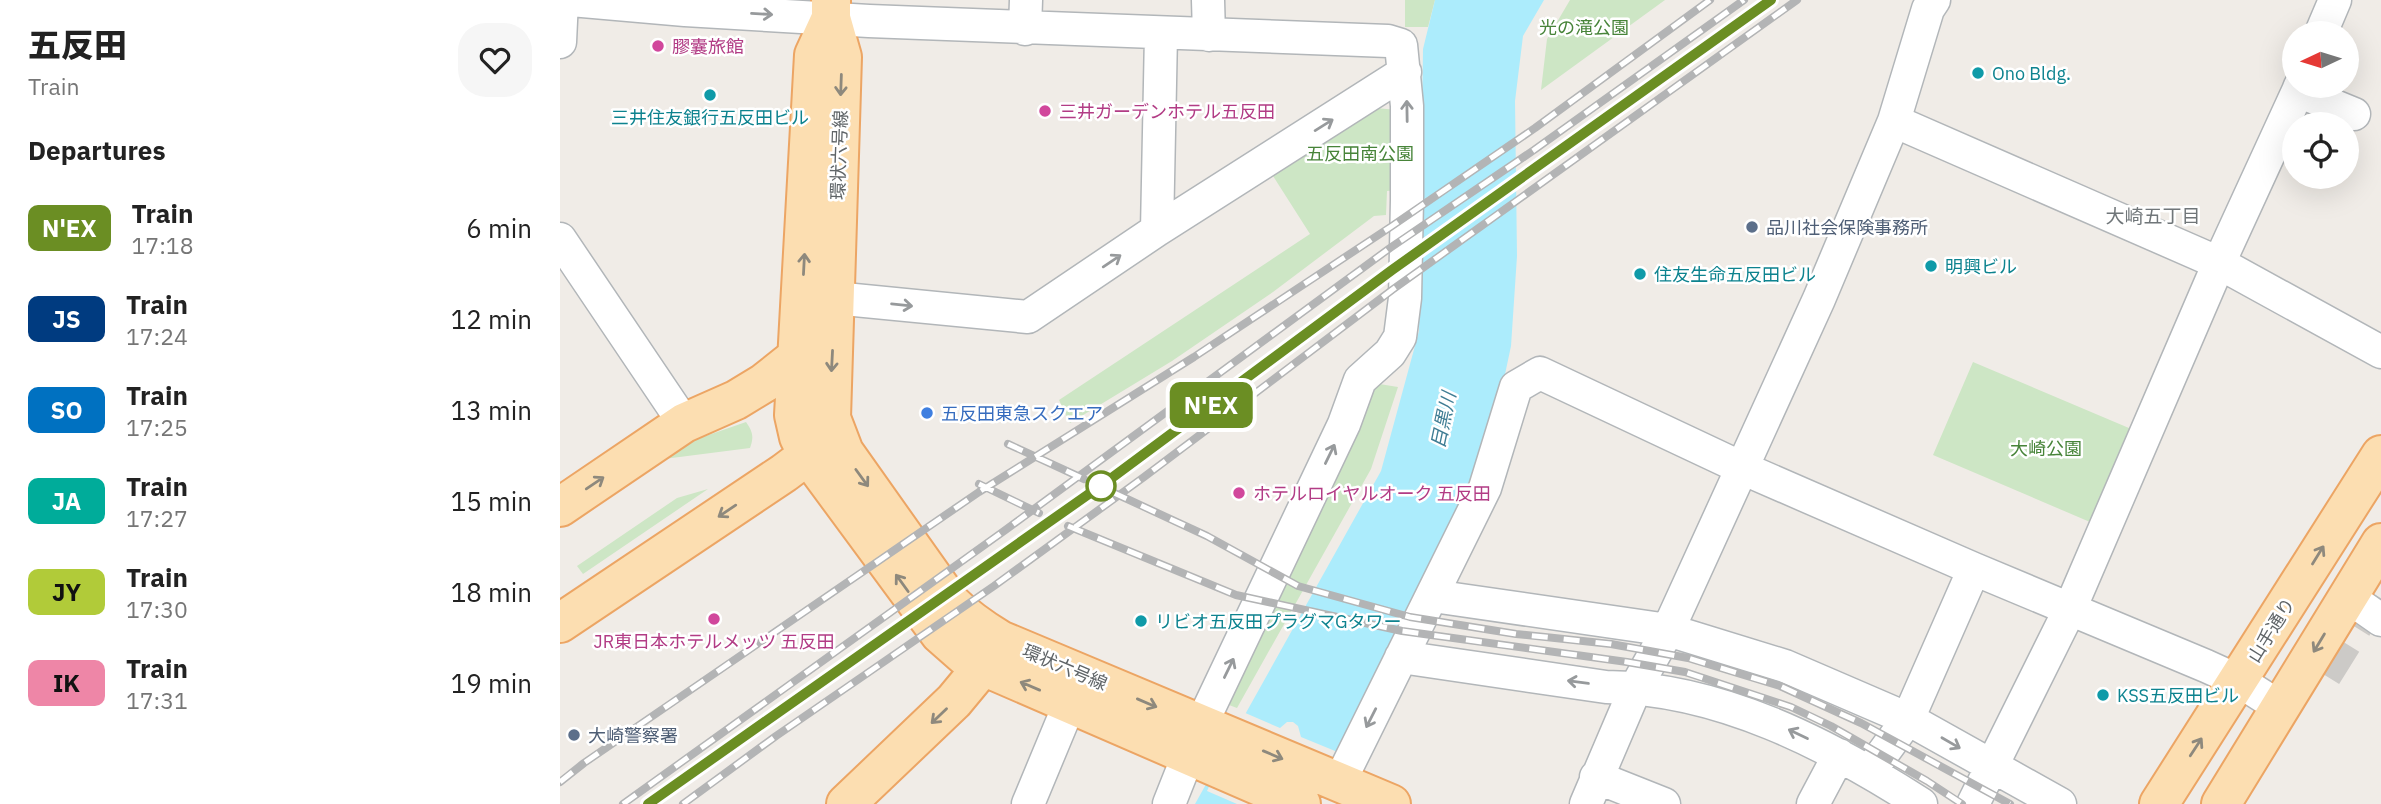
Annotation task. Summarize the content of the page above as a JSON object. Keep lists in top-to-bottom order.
{
  "streets": {
    "main road": ["環状六号線", "山手通り"]
  },
  "districts": ["大崎五丁目"],
  "water": ["目黒川"],
  "parks": ["光の滝公園", "五反田南公園", "大崎公園"],
  "places": [
    "膠囊旅館",
    "Ono Bldg.",
    "三井住友銀行五反田ビル",
    "三井ガーデンホテル五反田",
    "品川社会保険事務所",
    "明興ビル",
    "住友生命五反田ビル",
    "五反田東急スクエア",
    "ホテルロイヤルオーク 五反田",
    "JR東日本ホテルメッツ 五反田",
    "リビオ五反田プラグマGタワー",
    "KSS五反田ビル",
    "大崎警察署"
  ],
  "north": "left",
  "page": {
    "heading": [
      ["五反田", "Train"],
      "Departures"
    ],
    "on_map": "N'EX",
    "list": [
      {
        "mark": "N'EX",
        "name": "Train",
        "note": "17:18",
        "value": "6 min"
      },
      {
        "mark": "JS",
        "name": "Train",
        "note": "17:24",
        "value": "12 min"
      },
      {
        "mark": "SO",
        "name": "Train",
        "note": "17:25",
        "value": "13 min"
      },
      {
        "mark": "JA",
        "name": "Train",
        "note": "17:27",
        "value": "15 min"
      },
      {
        "mark": "JY",
        "name": "Train",
        "note": "17:30",
        "value": "18 min"
      },
      {
        "mark": "IK",
        "name": "Train",
        "note": "17:31",
        "value": "19 min"
      }
    ]
  }
}
